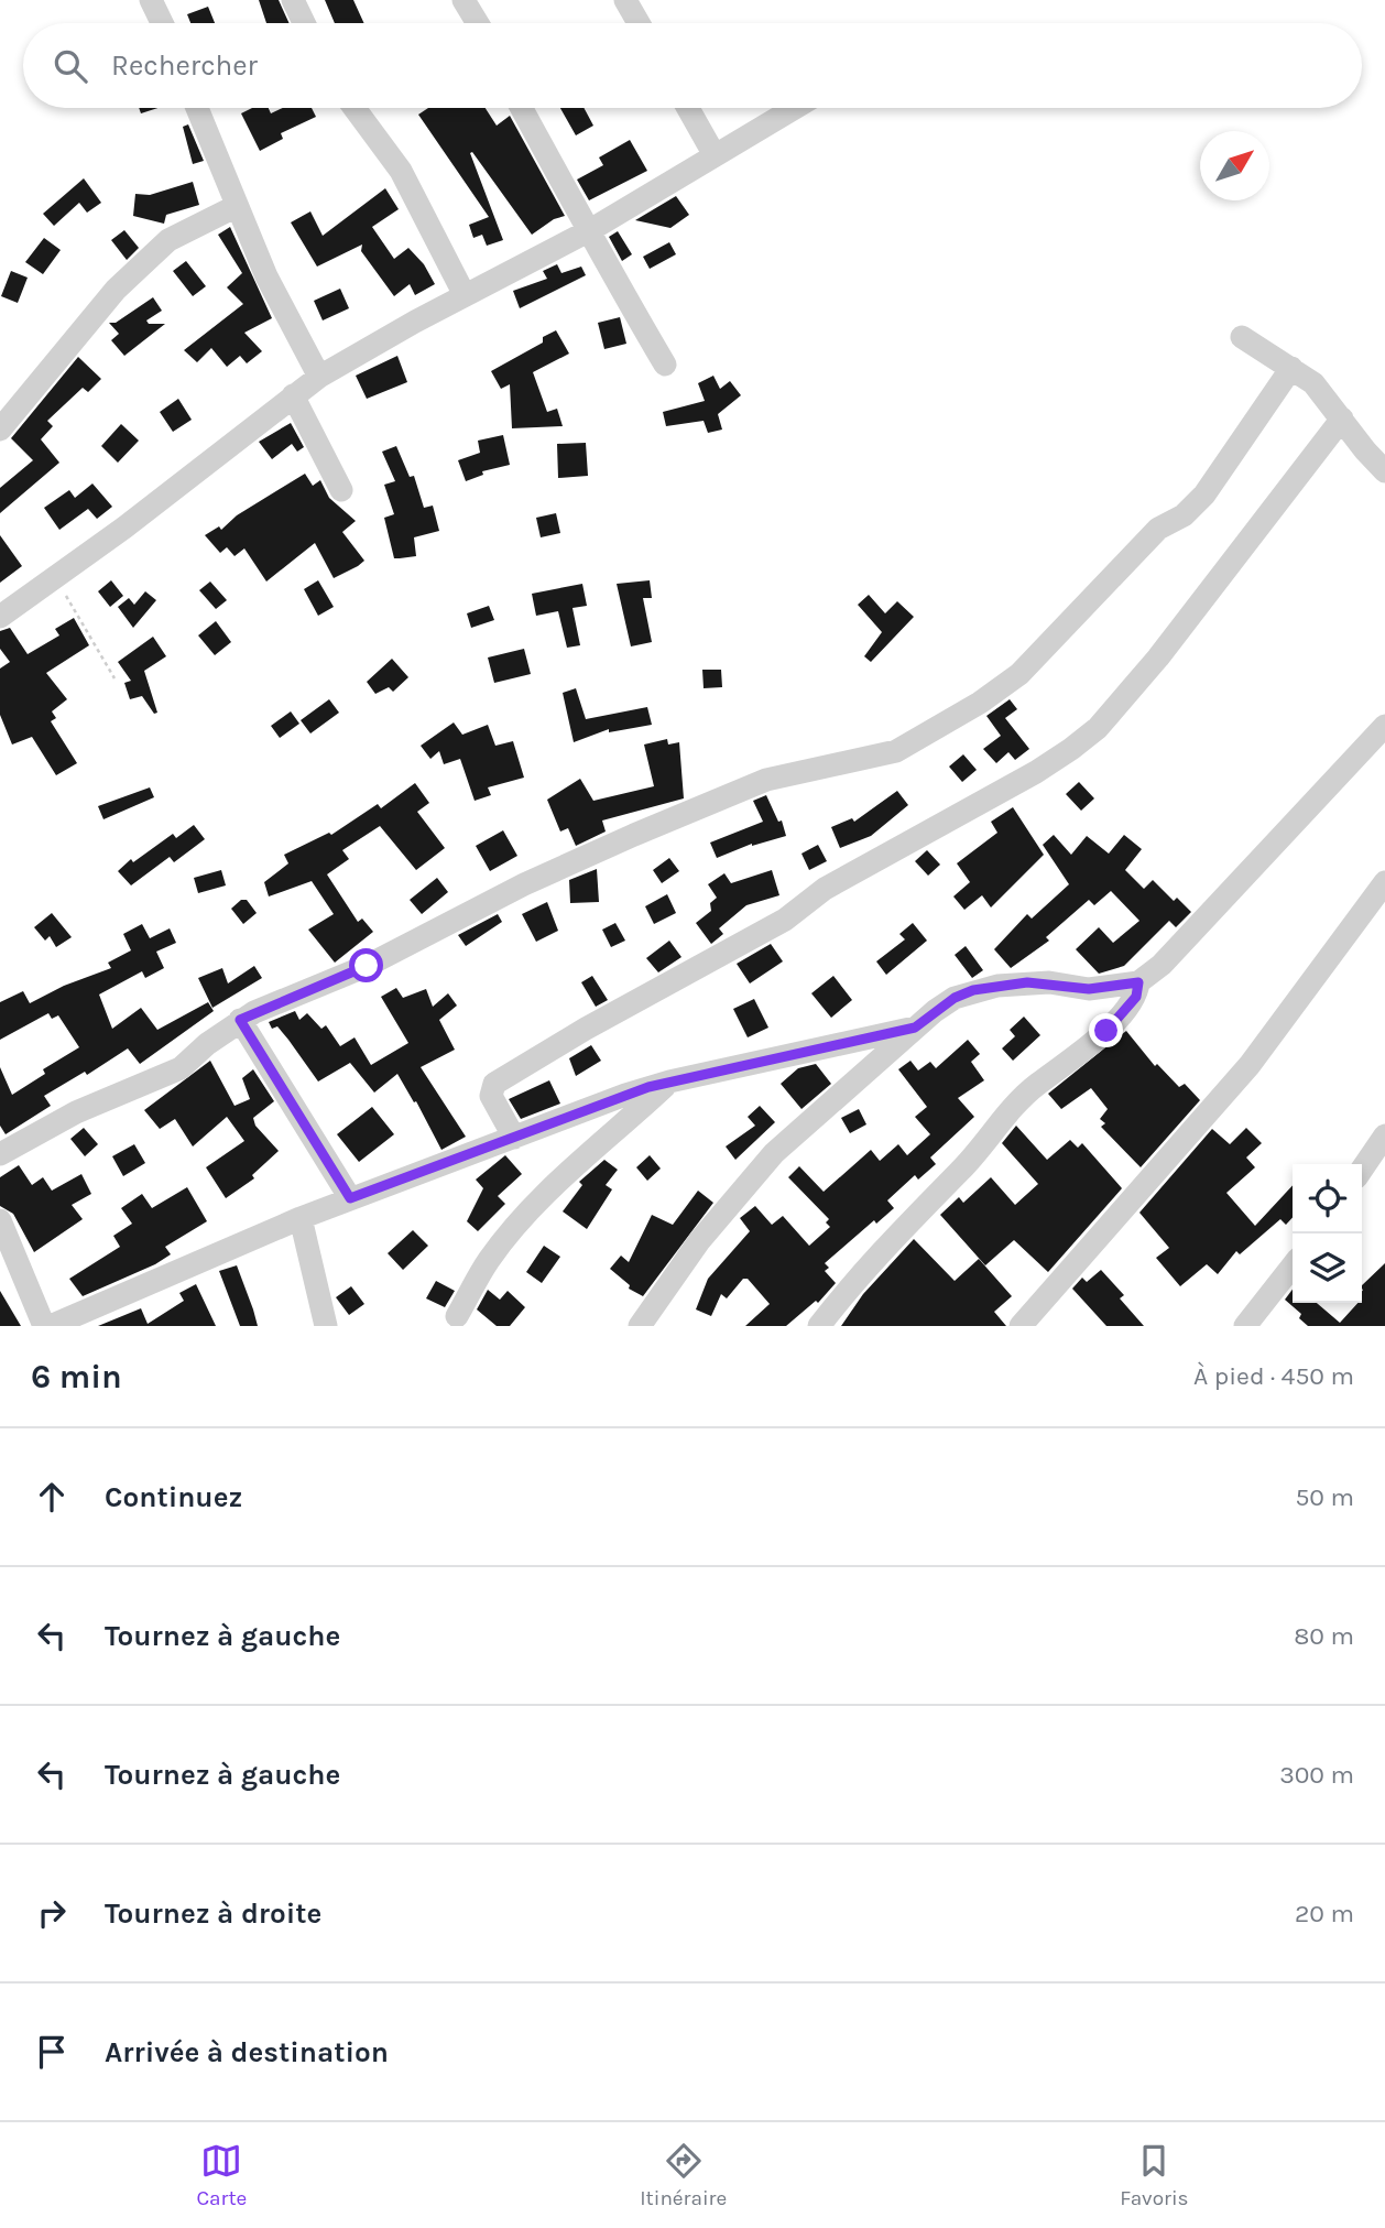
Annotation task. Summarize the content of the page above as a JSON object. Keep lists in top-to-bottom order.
{
  "north": "top right",
  "page": {
    "search": "Rechercher",
    "heading": ["6 min", "À pied · 450 m"],
    "list": [
      ["Continuez", "50 m"],
      ["Tournez à gauche", "80 m"],
      ["Tournez à gauche", "300 m"],
      ["Tournez à droite", "20 m"],
      "Arrivée à destination"
    ],
    "nav": ["Carte", "Itinéraire", "Favoris"]
  }
}
